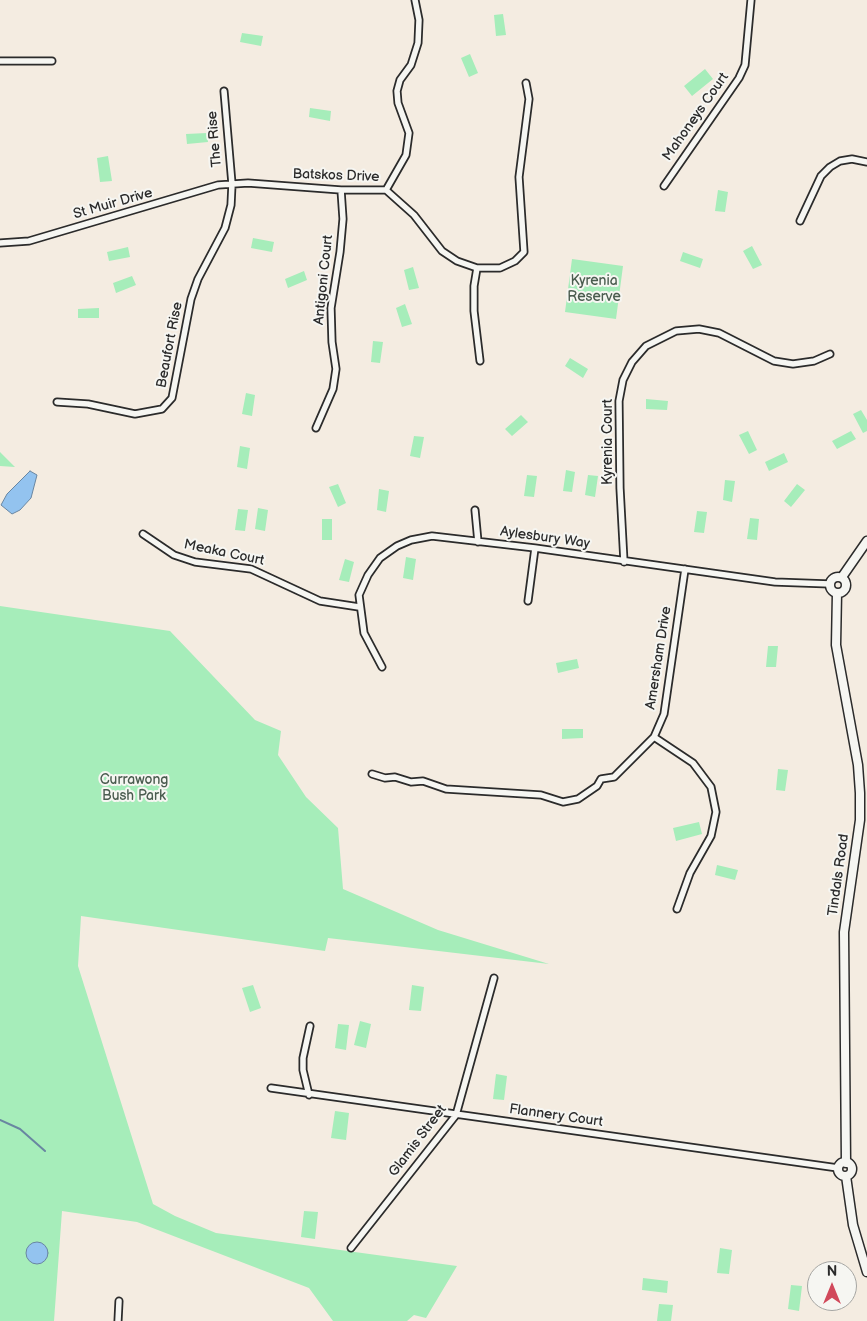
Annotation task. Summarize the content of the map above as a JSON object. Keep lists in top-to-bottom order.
{
  "streets": {
    "main road": ["Tindals Road"],
    "street": [
      "Mahoneys Court",
      "The Rise",
      "Batskos Drive",
      "St Muir Drive",
      "Antigoni Court",
      "Beaufort Rise",
      "Kyrenia Court",
      "Aylesbury Way",
      "Meaka Court",
      "Amersham Drive",
      "Flannery Court",
      "Glamis Street"
    ]
  },
  "crossings": [
    ["The Rise", "Batskos Drive"],
    ["The Rise", "St Muir Drive"],
    ["The Rise", "Beaufort Rise"],
    ["Batskos Drive", "St Muir Drive"],
    ["Batskos Drive", "Antigoni Court"],
    ["Batskos Drive", "Beaufort Rise"],
    ["St Muir Drive", "Beaufort Rise"],
    ["Kyrenia Court", "Aylesbury Way"],
    ["Aylesbury Way", "Meaka Court"],
    ["Aylesbury Way", "Amersham Drive"],
    ["Aylesbury Way", "Tindals Road"],
    ["Tindals Road", "Flannery Court"],
    ["Flannery Court", "Glamis Street"]
  ],
  "parks": ["Kyrenia Reserve", "Currawong Bush Park"],
  "north": "top"
}
